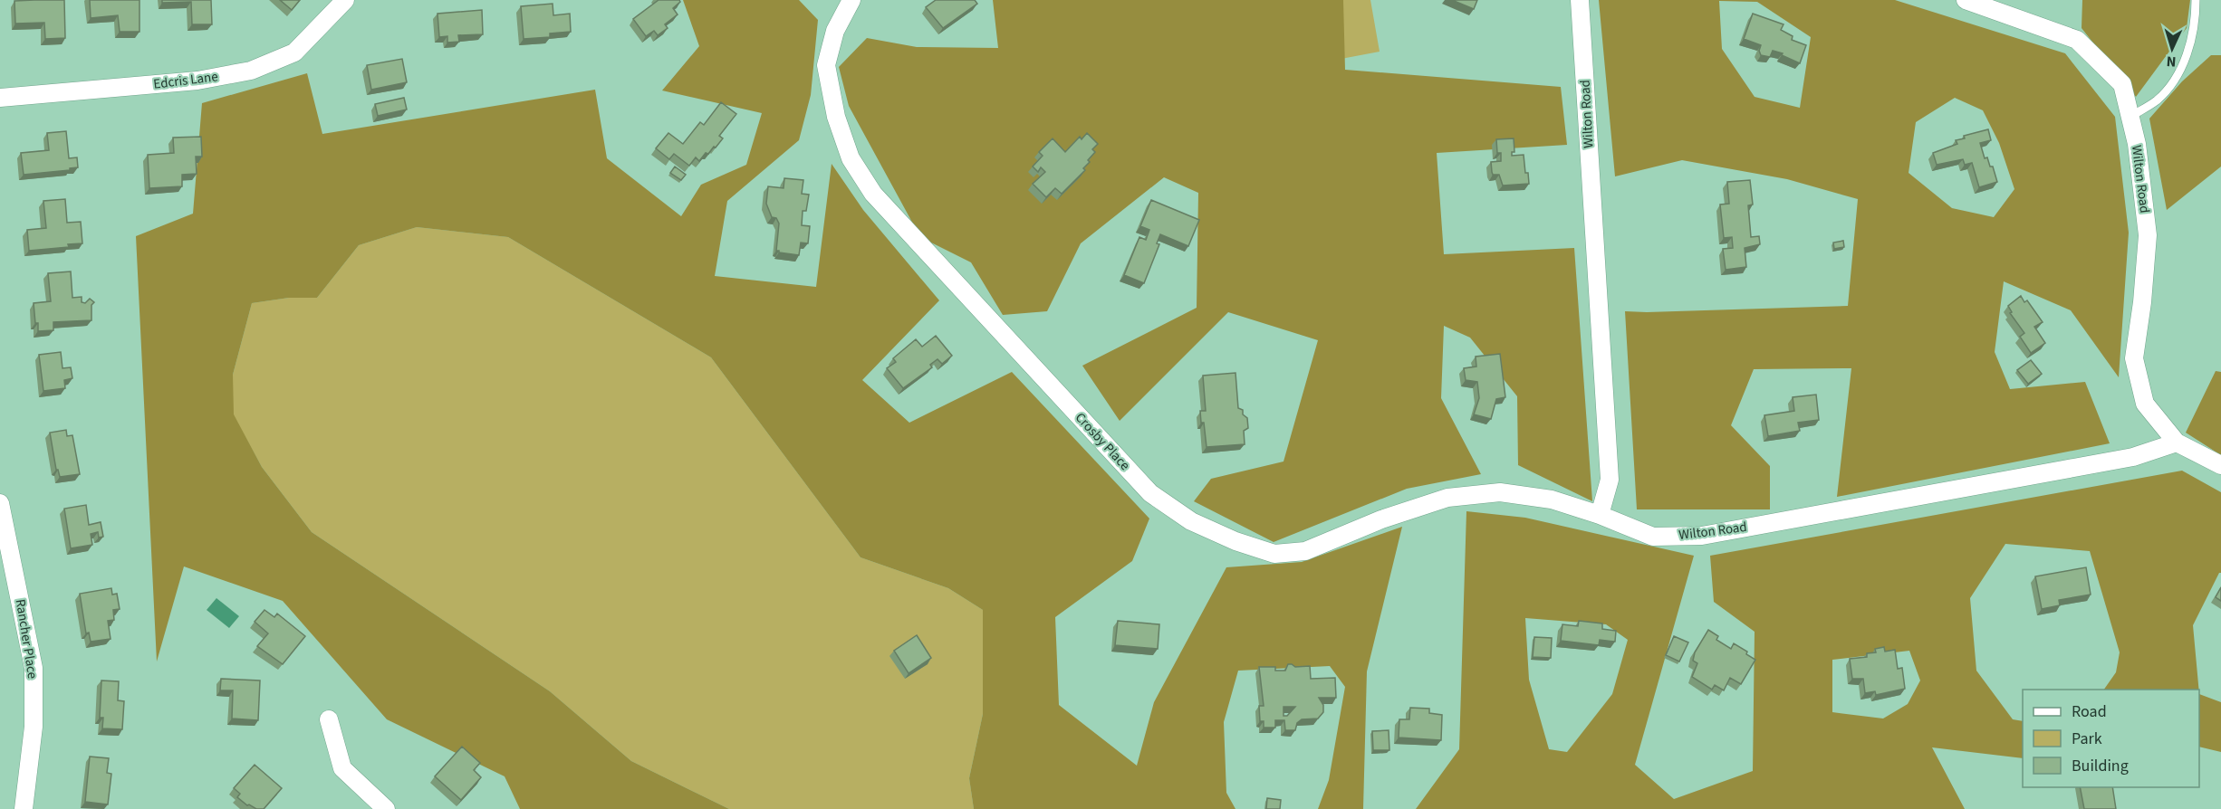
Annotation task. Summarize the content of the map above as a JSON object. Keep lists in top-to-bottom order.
{
  "streets": {
    "street": [
      "Edcris Lane",
      "Wilton Road",
      "Crosby Place",
      "Rancher Place"
    ]
  },
  "crossings": [
    ["Wilton Road", "Crosby Place"]
  ],
  "legend": ["Road", "Park", "Building"],
  "north": "bottom"
}
